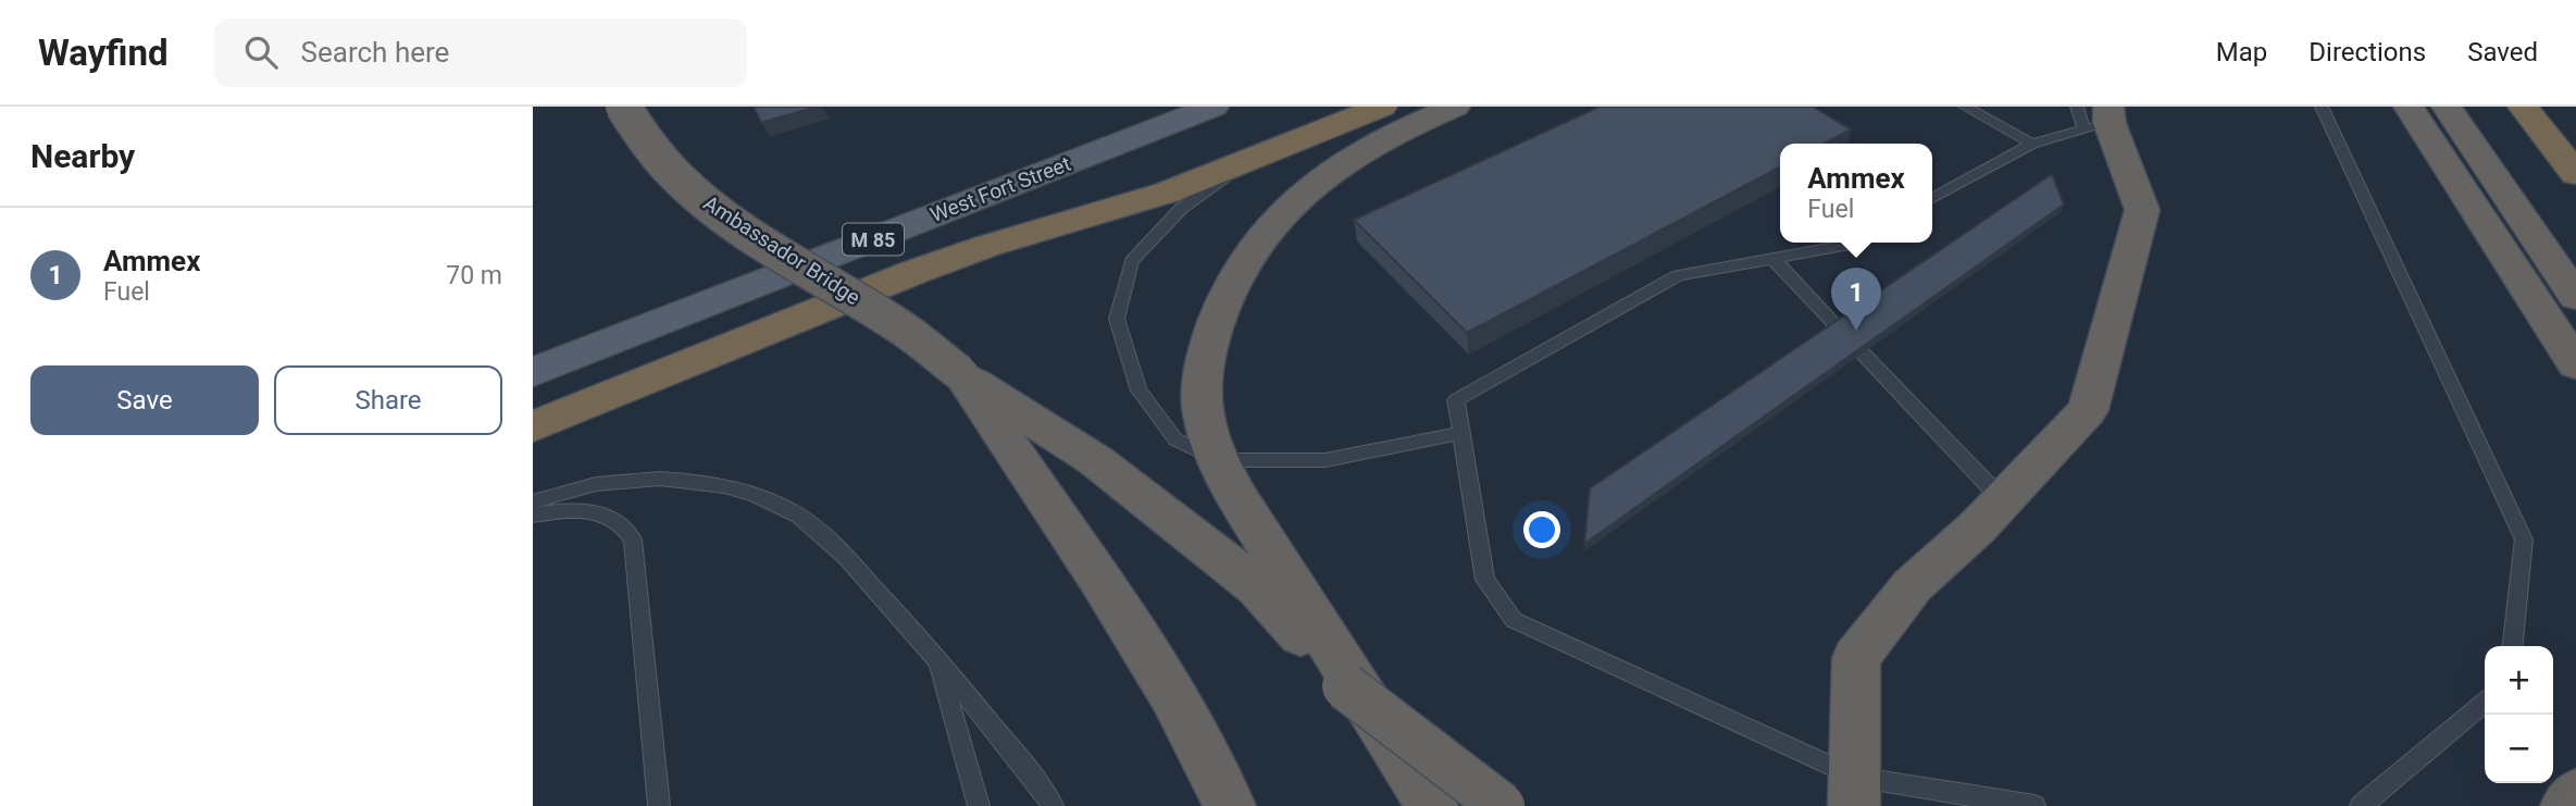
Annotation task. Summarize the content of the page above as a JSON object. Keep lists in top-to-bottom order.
{
  "streets": {
    "highway": ["Ambassador Bridge"],
    "main road": ["West Fort Street", "M 85"]
  },
  "page": {
    "header": "Wayfind",
    "search": "Search here",
    "nav": ["Map", "Directions", "Saved"],
    "heading": "Nearby",
    "popup": ["Ammex", "Fuel"],
    "list": [
      {
        "mark": "1",
        "name": "Ammex",
        "note": "Fuel",
        "value": "70 m"
      }
    ],
    "pins": "1",
    "buttons": ["Save", "Share"],
    "map_buttons": ["+", "−"]
  }
}
